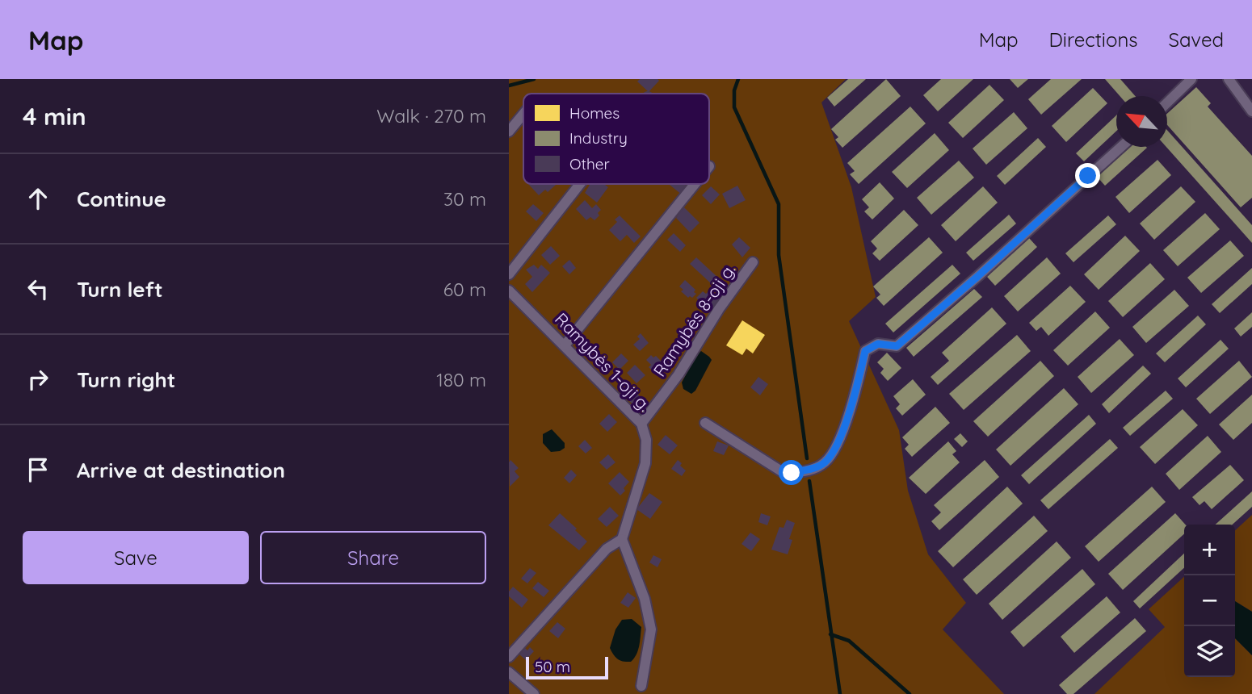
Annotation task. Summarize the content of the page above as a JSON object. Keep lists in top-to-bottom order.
{
  "streets": {
    "street": ["Ramybės 8-oji g.", "Ramybės 1-oji g."]
  },
  "crossings": [
    ["Ramybės 8-oji g.", "Ramybės 1-oji g."]
  ],
  "legend": ["Homes", "Industry", "Other"],
  "scale_bar": "50 m",
  "north": "top left",
  "page": {
    "header": "Map",
    "nav": ["Map", "Directions", "Saved"],
    "heading": ["4 min", "Walk · 270 m"],
    "list": [
      ["Continue", "30 m"],
      ["Turn left", "60 m"],
      ["Turn right", "180 m"],
      "Arrive at destination"
    ],
    "buttons": ["Save", "Share"],
    "map_buttons": ["+", "−"],
    "scale": "50 m"
  }
}
